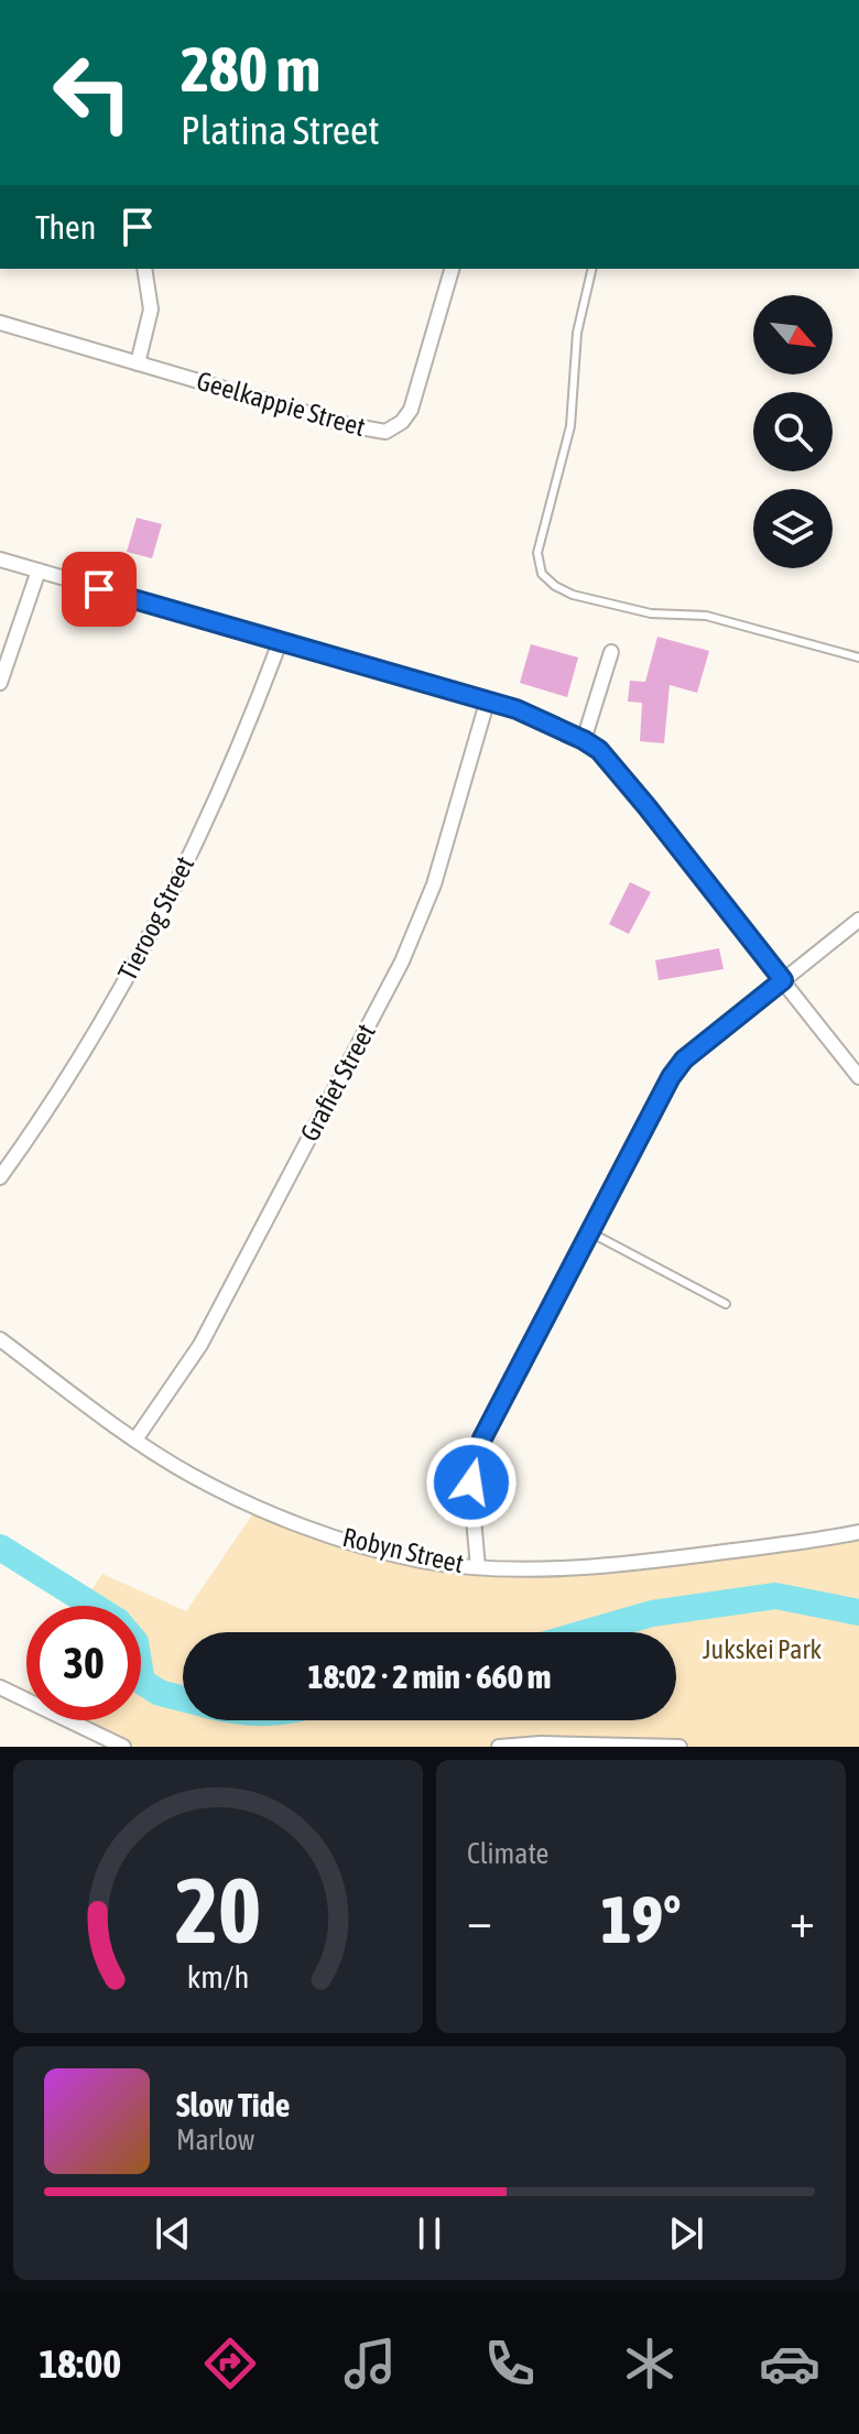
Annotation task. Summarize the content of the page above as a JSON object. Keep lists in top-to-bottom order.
{
  "streets": {
    "street": [
      "Geelkappie Street",
      "Tieroog Street",
      "Grafiet Street",
      "Robyn Street"
    ]
  },
  "crossings": [
    ["Grafiet Street", "Robyn Street"]
  ],
  "parks": ["Jukskei Park"],
  "north": "bottom right",
  "page": {
    "turn": ["280 m", "Platina Street"],
    "then": "Then",
    "limit": "30",
    "trip": "18:02 · 2 min · 660 m",
    "tile": "Climate",
    "heat": ["−", "19°", "+"],
    "song": ["Slow Tide", "Marlow"],
    "tabs": "18:00",
    "gauge": ["20", "km/h"]
  }
}
